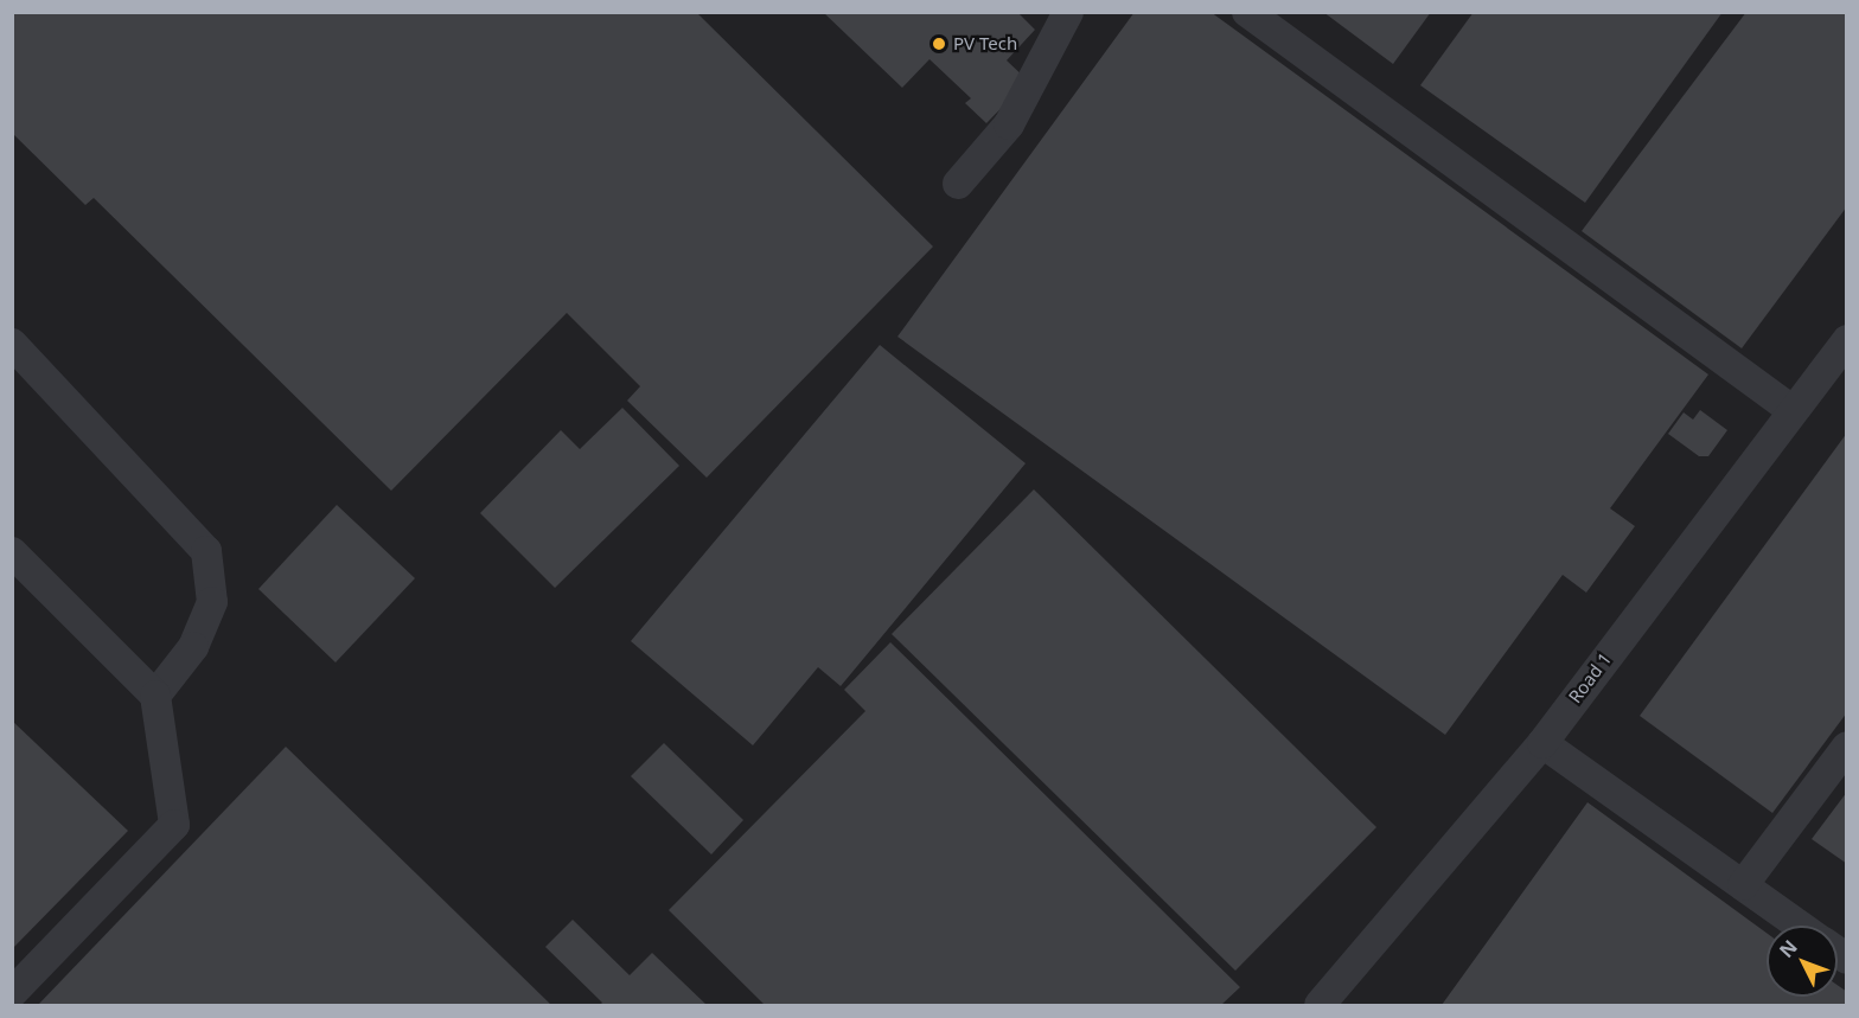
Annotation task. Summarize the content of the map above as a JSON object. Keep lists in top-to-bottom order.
{
  "streets": {
    "street": ["Road 1"]
  },
  "places": ["PV Tech"],
  "north": "top left"
}
